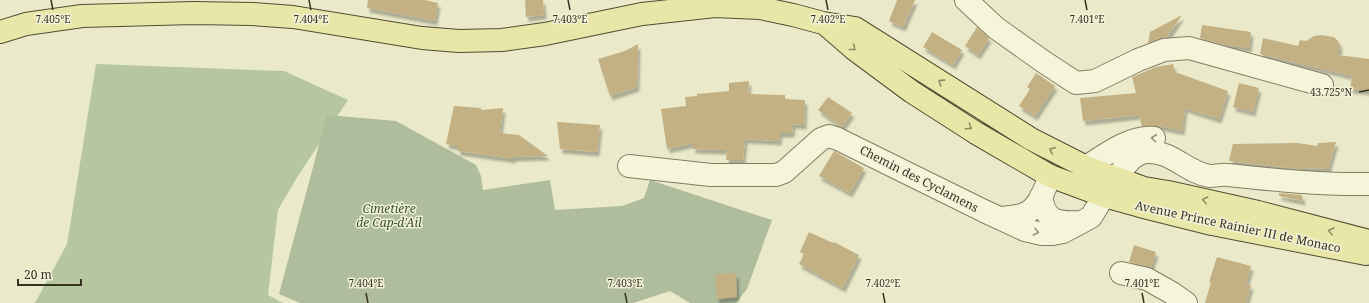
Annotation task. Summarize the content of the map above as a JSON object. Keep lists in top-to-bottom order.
{
  "streets": {
    "main road": ["Avenue Prince Rainier III de Monaco"],
    "street": ["Chemin des Cyclamens"]
  },
  "crossings": [
    ["Chemin des Cyclamens", "Avenue Prince Rainier III de Monaco"]
  ],
  "parks": ["Cimetière de Cap-d'Ail"],
  "scale_bar": "20 m",
  "coordinates": [
    "7.405°E",
    "7.404°E",
    "7.403°E",
    "7.402°E",
    "7.401°E",
    "43.725°N"
  ]
}
